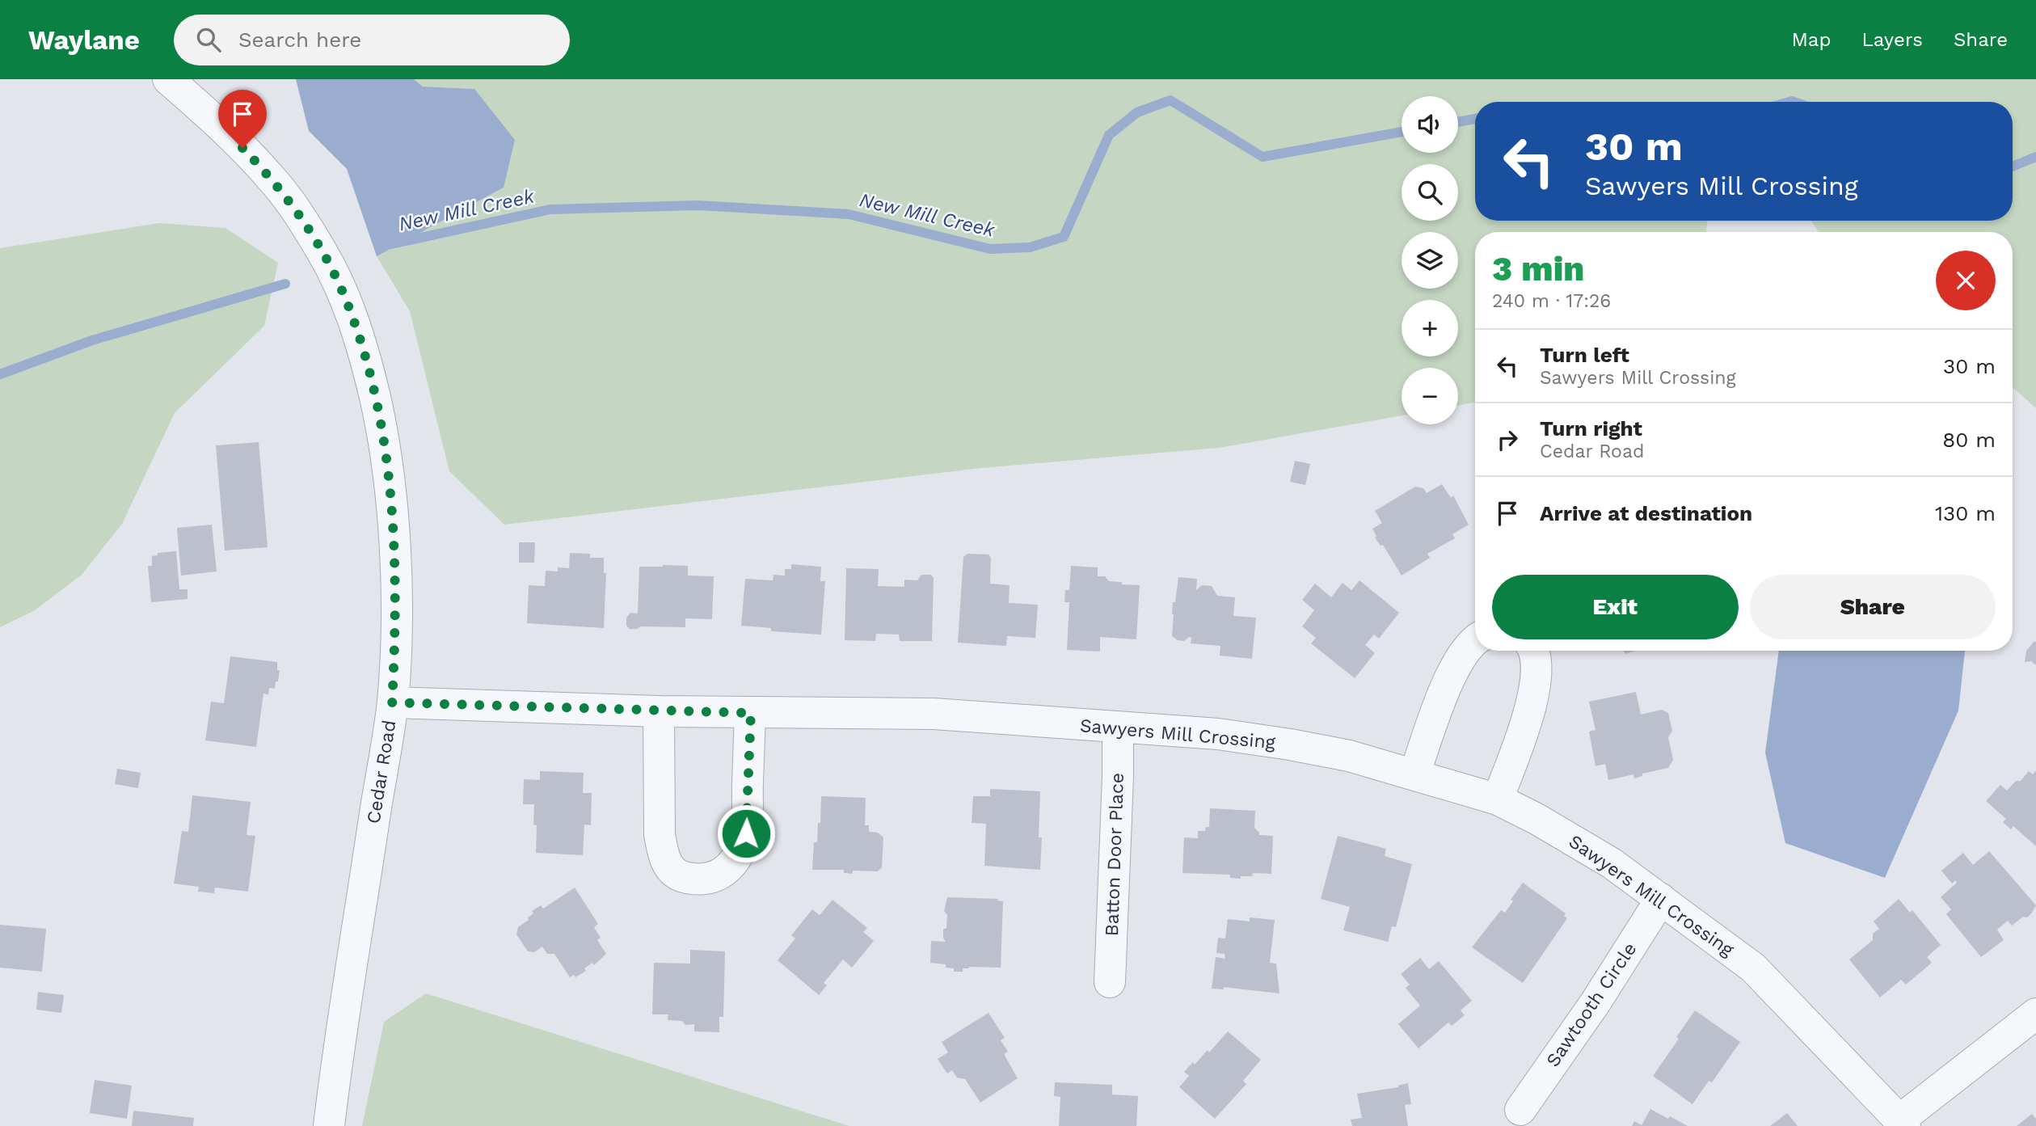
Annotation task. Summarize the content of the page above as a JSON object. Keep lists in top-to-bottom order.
{
  "streets": {
    "street": [
      "Sawyers Mill Crossing",
      "Cedar Road",
      "Batton Door Place",
      "Sawtooth Circle"
    ]
  },
  "crossings": [
    ["Sawyers Mill Crossing", "Cedar Road"],
    ["Sawyers Mill Crossing", "Batton Door Place"],
    ["Sawyers Mill Crossing", "Sawtooth Circle"]
  ],
  "water": ["New Mill Creek"],
  "page": {
    "header": "Waylane",
    "search": "Search here",
    "nav": ["Map", "Layers", "Share"],
    "map_buttons": ["+", "−"],
    "turn": ["30 m", "Sawyers Mill Crossing"],
    "heading": ["3 min", "240 m · 17:26"],
    "list": [
      {
        "name": "Turn left",
        "note": "Sawyers Mill Crossing",
        "value": "30 m"
      },
      {
        "name": "Turn right",
        "note": "Cedar Road",
        "value": "80 m"
      },
      {
        "name": "Arrive at destination",
        "value": "130 m"
      }
    ],
    "buttons": ["Exit", "Share"]
  }
}
